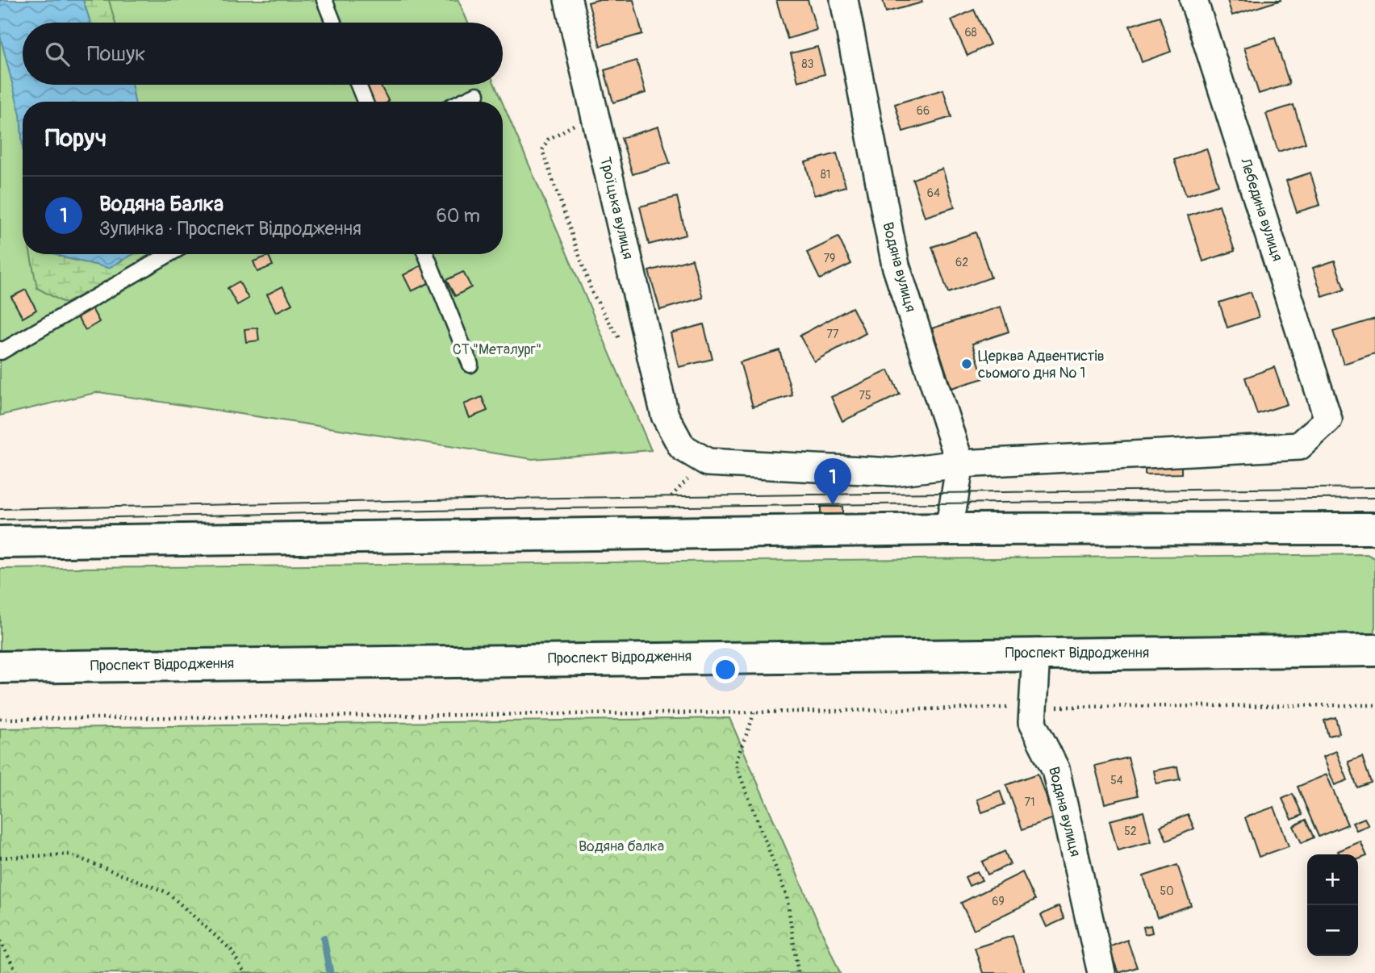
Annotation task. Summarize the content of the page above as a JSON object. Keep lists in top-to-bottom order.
{
  "streets": {
    "main road": ["Проспект Відродження"],
    "street": ["Троїцька вулиця", "Лебедина вулиця", "Водяна вулиця"]
  },
  "crossings": [
    ["Троїцька вулиця", "Лебедина вулиця"],
    ["Троїцька вулиця", "Водяна вулиця"],
    ["Водяна вулиця", "Проспект Відродження"]
  ],
  "parks": ["СТ \"Металург\"", "Водяна балка"],
  "places": ["Церква Адвентистів сьомого дня № 1"],
  "house_numbers": [
    "68",
    "83",
    "66",
    "81",
    "64",
    "79",
    "62",
    "77",
    "75",
    "54",
    "71",
    "52",
    "50",
    "69"
  ],
  "page": {
    "search": "Пошук",
    "heading": "Поруч",
    "list": [
      {
        "mark": "1",
        "name": "Водяна Балка",
        "note": "Зупинка · Проспект Відродження",
        "value": "60 m"
      }
    ],
    "pins": "1",
    "map_buttons": ["+", "−"]
  }
}
